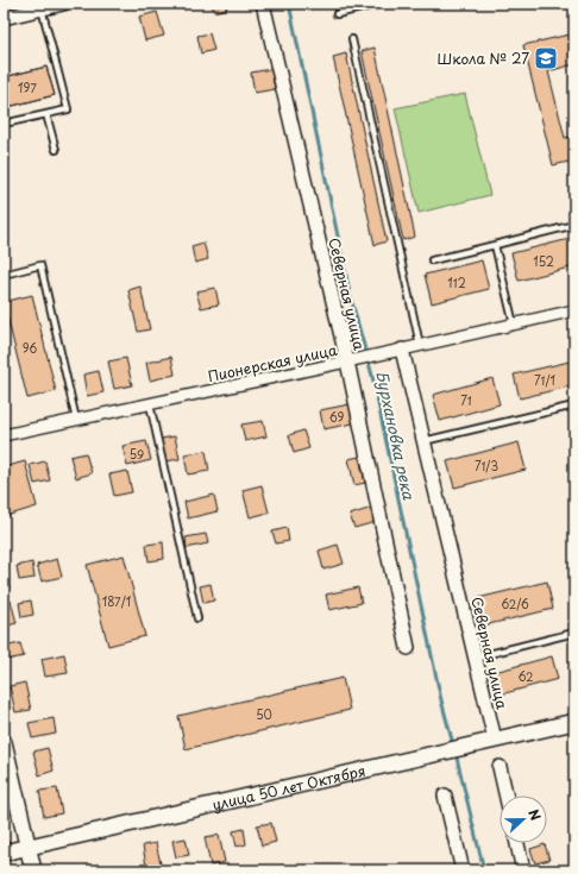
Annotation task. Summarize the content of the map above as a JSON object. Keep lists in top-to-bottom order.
{
  "streets": {
    "main road": ["улица 50 лет Октября"],
    "street": ["Северная улица", "Пионерская улица"]
  },
  "crossings": [
    ["Северная улица", "Пионерская улица"],
    ["Северная улица", "улица 50 лет Октября"]
  ],
  "water": ["Бурхановка река"],
  "places": {
    "school or university": ["Школа № 27"]
  },
  "house_numbers": [
    "197",
    "152",
    "112",
    "96",
    "71/1",
    "71",
    "69",
    "59",
    "71/3",
    "187/1",
    "62/6",
    "62",
    "50"
  ],
  "north": "right"
}
